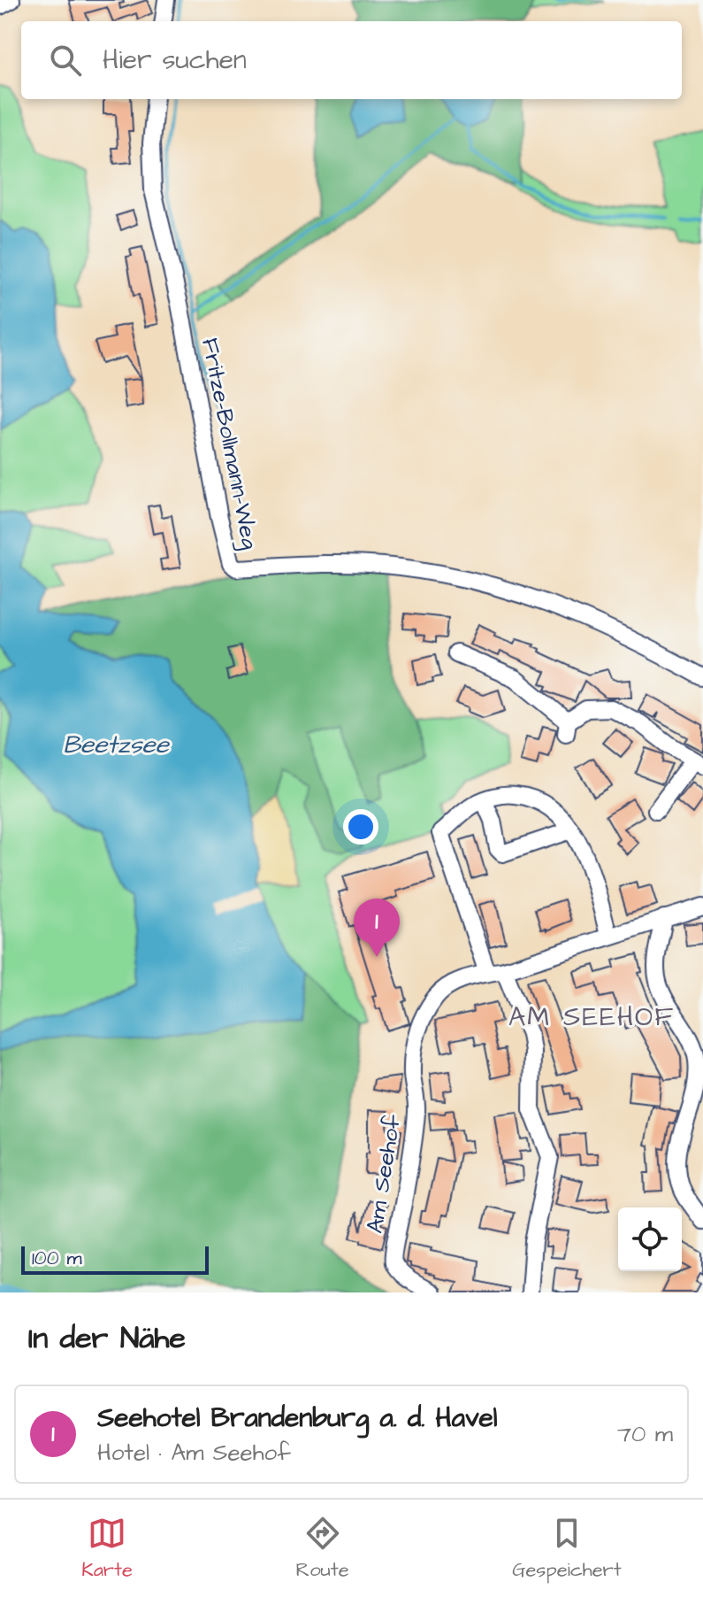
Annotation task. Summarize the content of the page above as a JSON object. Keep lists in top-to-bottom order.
{
  "streets": {
    "street": ["Fritze-Bollmann-Weg", "Am Seehof"]
  },
  "districts": ["AM SEEHOF"],
  "water": ["Beetzsee"],
  "scale_bar": "100 m",
  "page": {
    "search": "Hier suchen",
    "pins": "1",
    "scale": "100 m",
    "heading": "In der Nähe",
    "list": [
      {
        "mark": "1",
        "name": "Seehotel Brandenburg a. d. Havel",
        "note": "Hotel · Am Seehof",
        "value": "70 m"
      }
    ],
    "nav": ["Karte", "Route", "Gespeichert"]
  }
}
